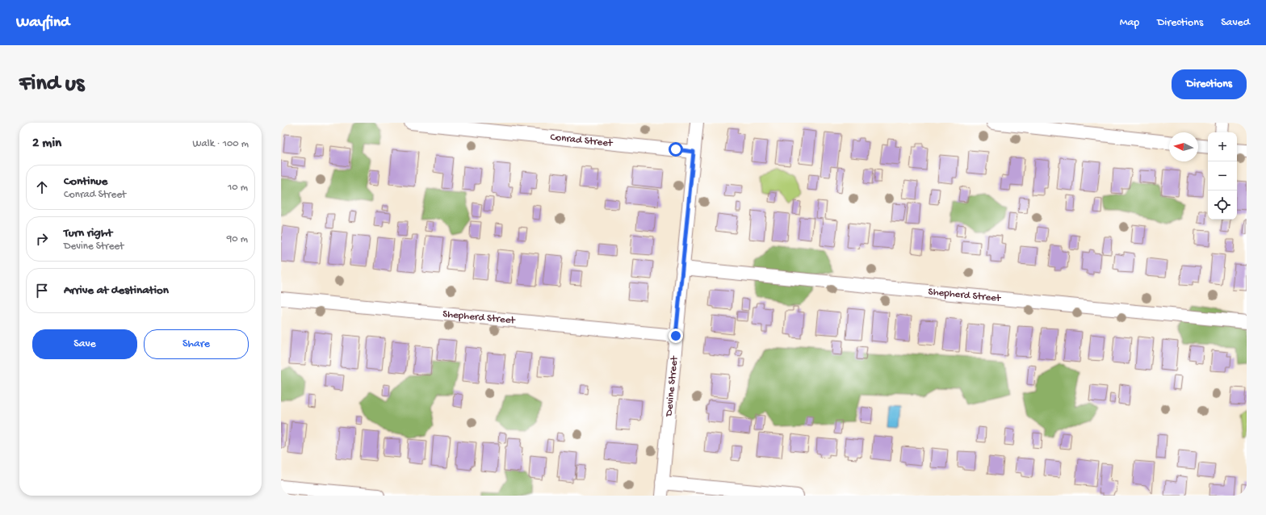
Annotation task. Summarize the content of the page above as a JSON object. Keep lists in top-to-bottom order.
{
  "streets": {
    "street": ["Conrad Street", "Shepherd Street", "Devine Street"]
  },
  "crossings": [
    ["Conrad Street", "Devine Street"],
    ["Shepherd Street", "Devine Street"]
  ],
  "north": "left",
  "page": {
    "header": "Wayfind",
    "nav": ["Map", "Directions", "Saved"],
    "buttons": [
      "Directions",
      ["Save", "Share"]
    ],
    "title": "Find us",
    "heading": ["2 min", "Walk · 100 m"],
    "map_buttons": ["+", "−"],
    "list": [
      ["Continue", "Conrad Street", "10 m"],
      ["Turn right", "Devine Street", "90 m"],
      "Arrive at destination"
    ]
  }
}
